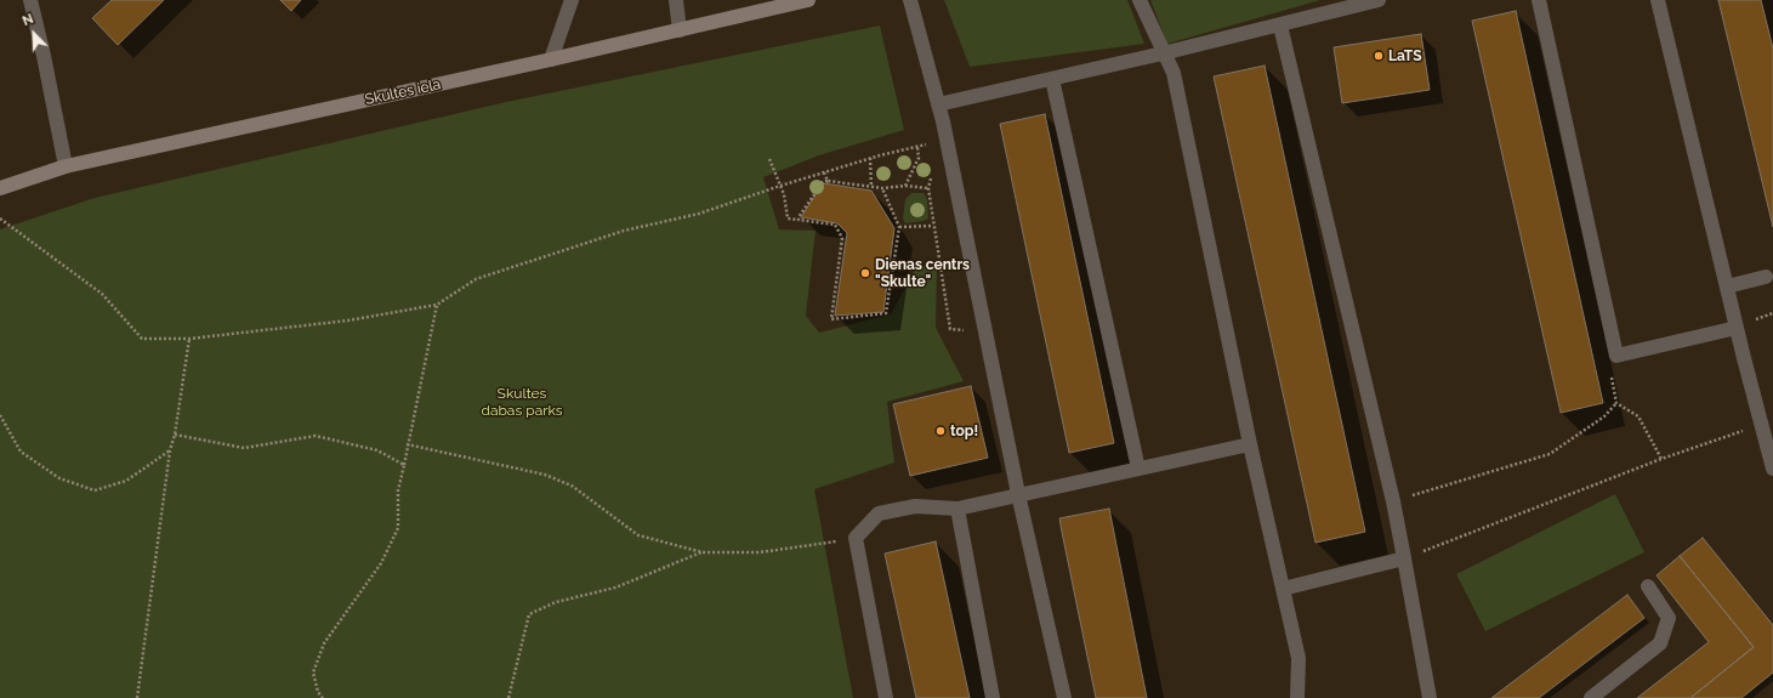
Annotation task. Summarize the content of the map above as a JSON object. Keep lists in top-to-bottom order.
{
  "streets": {
    "main road": ["Skultes iela"]
  },
  "parks": ["Skultes dabas parks"],
  "places": ["LaTS", "Dienas centrs \"Skulte\"", "top!"],
  "north": "top left"
}
